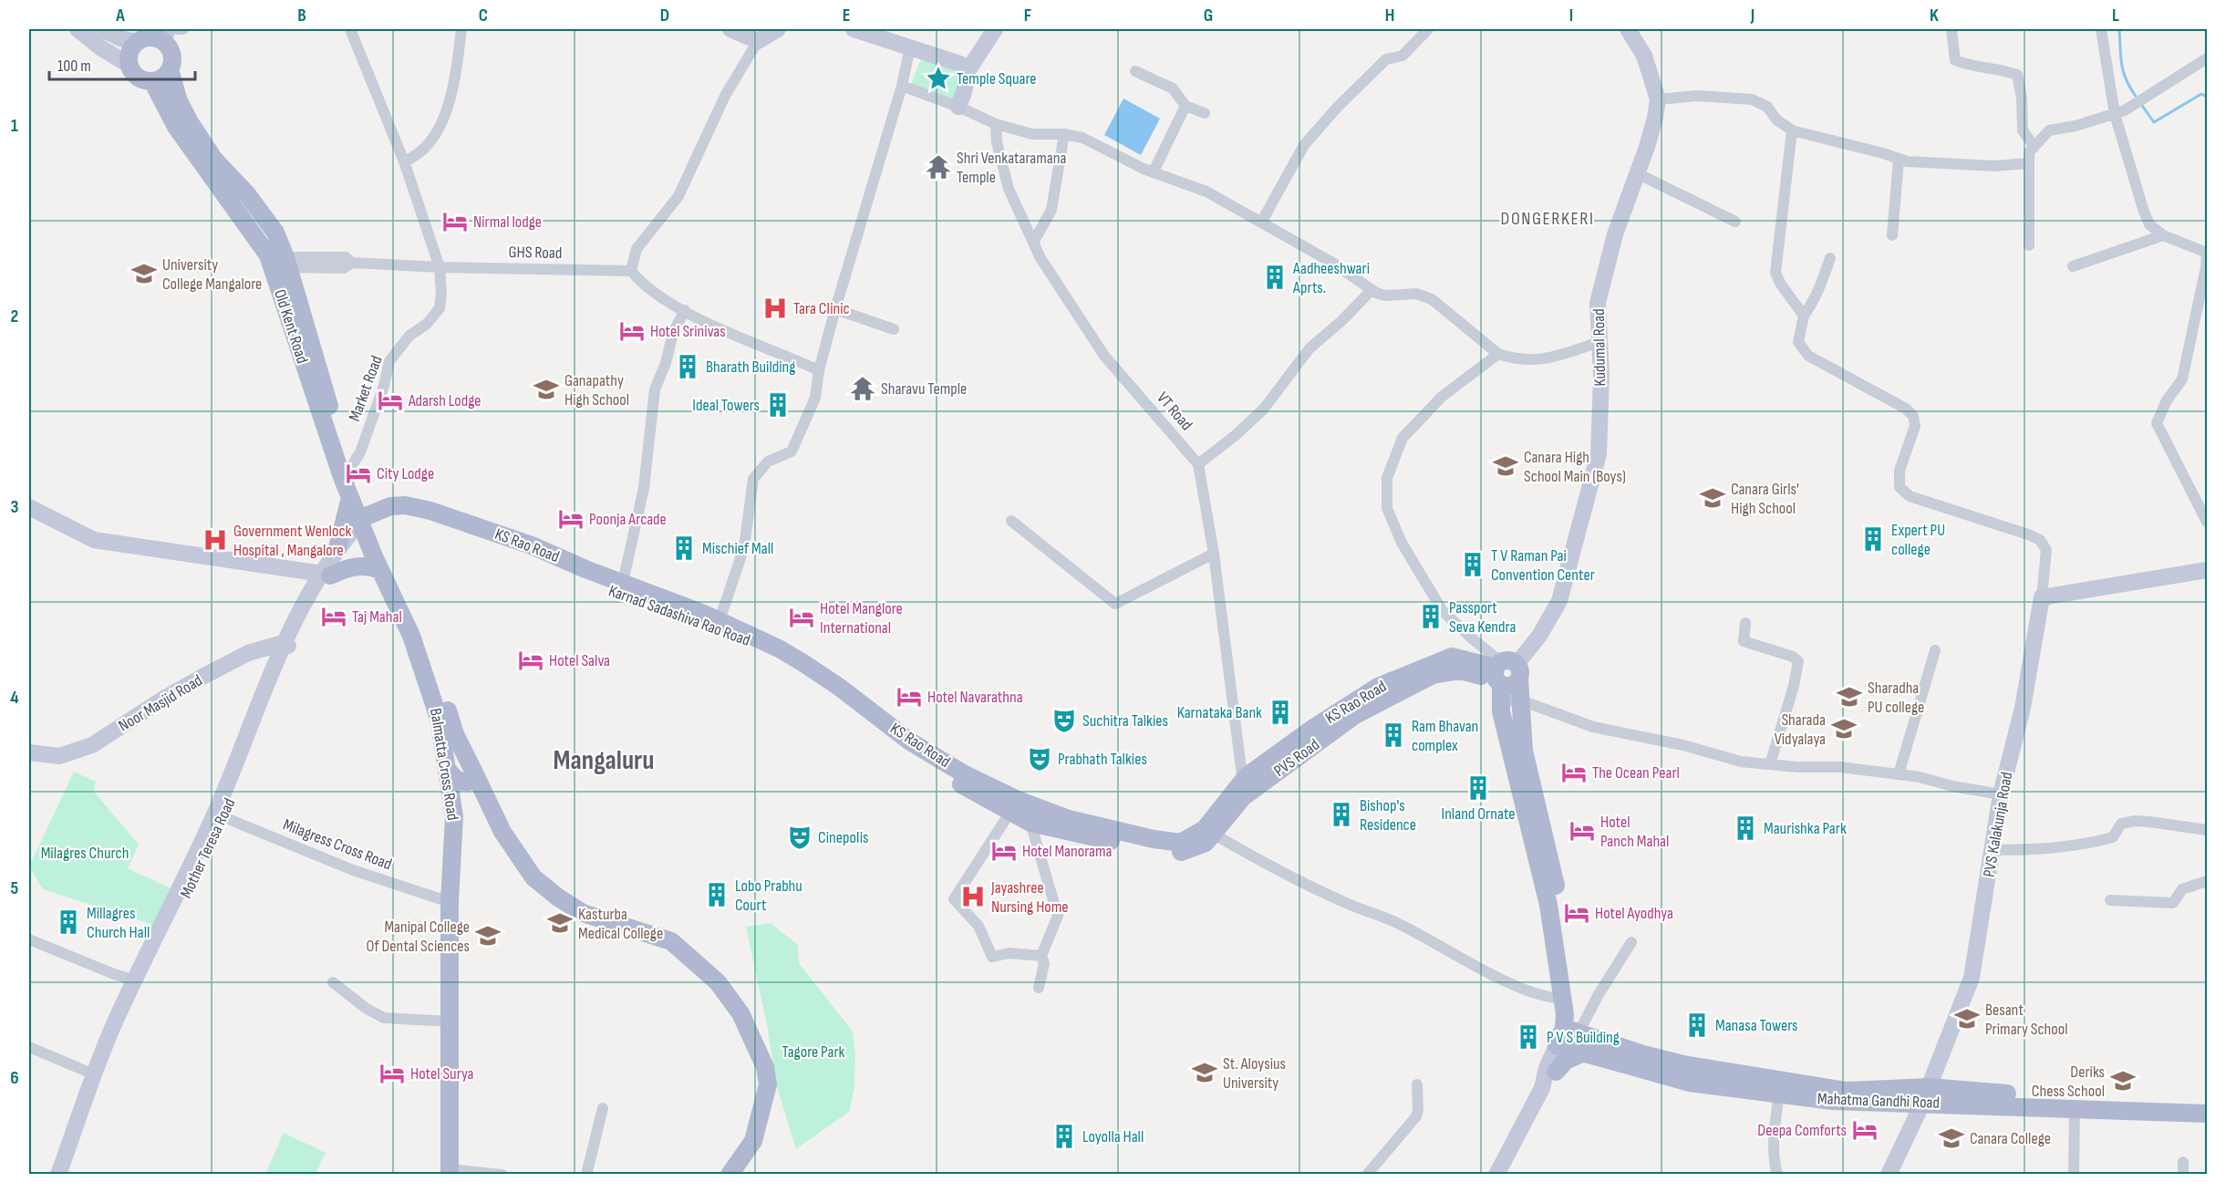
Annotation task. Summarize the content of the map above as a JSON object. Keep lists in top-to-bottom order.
{
  "streets": {
    "main road": [
      "Old Kent Road",
      "KS Rao Road",
      "Karnad Sadashiva Rao Road",
      "PVS Road",
      "Balmatta Cross Road",
      "Mahatma Gandhi Road"
    ],
    "street": [
      "GHS Road",
      "Kudumal Road",
      "Market Road",
      "VT Road",
      "Noor Masjid Road",
      "PVS Kalakunja Road",
      "Milagress Cross Road",
      "Mother Teresa Road"
    ]
  },
  "crossings": [
    ["GHS Road", "Old Kent Road"],
    ["GHS Road", "Market Road"],
    ["Old Kent Road", "Karnad Sadashiva Rao Road"],
    ["Old Kent Road", "Balmatta Cross Road"],
    ["Kudumal Road", "PVS Road"],
    ["KS Rao Road", "Karnad Sadashiva Rao Road"],
    ["KS Rao Road", "PVS Road"],
    ["Karnad Sadashiva Rao Road", "PVS Road"],
    ["Karnad Sadashiva Rao Road", "Balmatta Cross Road"],
    ["Balmatta Cross Road", "Milagress Cross Road"],
    ["PVS Kalakunja Road", "Mahatma Gandhi Road"],
    ["Milagress Cross Road", "Mother Teresa Road"]
  ],
  "districts": ["DONGERKERI", "Mangaluru"],
  "parks": ["Milagres Church", "Tagore Park"],
  "places": {
    "place": ["Temple Square"],
    "temple": ["Shri Venkataramana Temple", "Sharavu Temple"],
    "hotel": [
      "Nirmal lodge",
      "Hotel Srinivas",
      "Adarsh Lodge",
      "City Lodge",
      "Poonja Arcade",
      "Taj Mahal",
      "Hotel Manglore International",
      "Hotel Salva",
      "Hotel Navarathna",
      "The Ocean Pearl",
      "Hotel Panch Mahal",
      "Hotel Manorama",
      "Hotel Ayodhya",
      "Hotel Surya",
      "Deepa Comforts"
    ],
    "school or university": [
      "University College Mangalore",
      "Ganapathy High School",
      "Canara High School Main (Boys)",
      "Canara Girls' High School",
      "Sharadha PU college",
      "Sharada Vidyalaya",
      "Kasturba Medical College",
      "Manipal College Of Dental Sciences",
      "Besant Primary School",
      "St. Aloysius University",
      "Deriks Chess School",
      "Canara College"
    ],
    "building": [
      "Aadheeshwari Aprts.",
      "Bharath Building",
      "Ideal Towers",
      "Expert PU college",
      "Mischief Mall",
      "T V Raman Pai Convention Center",
      "Passport Seva Kendra",
      "Karnataka Bank",
      "Ram Bhavan complex",
      "Inland Ornate",
      "Bishop's Residence",
      "Maurishka Park",
      "Lobo Prabhu Court",
      "Millagres Church Hall",
      "Manasa Towers",
      "P V S Building",
      "Loyolla Hall"
    ],
    "hospital": ["Tara Clinic", "Government Wenlock Hospital , Mangalore", "Jayashree Nursing Home"],
    "theatre": ["Suchitra Talkies", "Prabhath Talkies", "Cinepolis"]
  },
  "scale_bar": "100 m",
  "grid": {
    "columns": [
      "A",
      "B",
      "C",
      "D",
      "E",
      "F",
      "G",
      "H",
      "I",
      "J",
      "K",
      "L"
    ],
    "rows": [
      "1",
      "2",
      "3",
      "4",
      "5",
      "6"
    ]
  }
}
